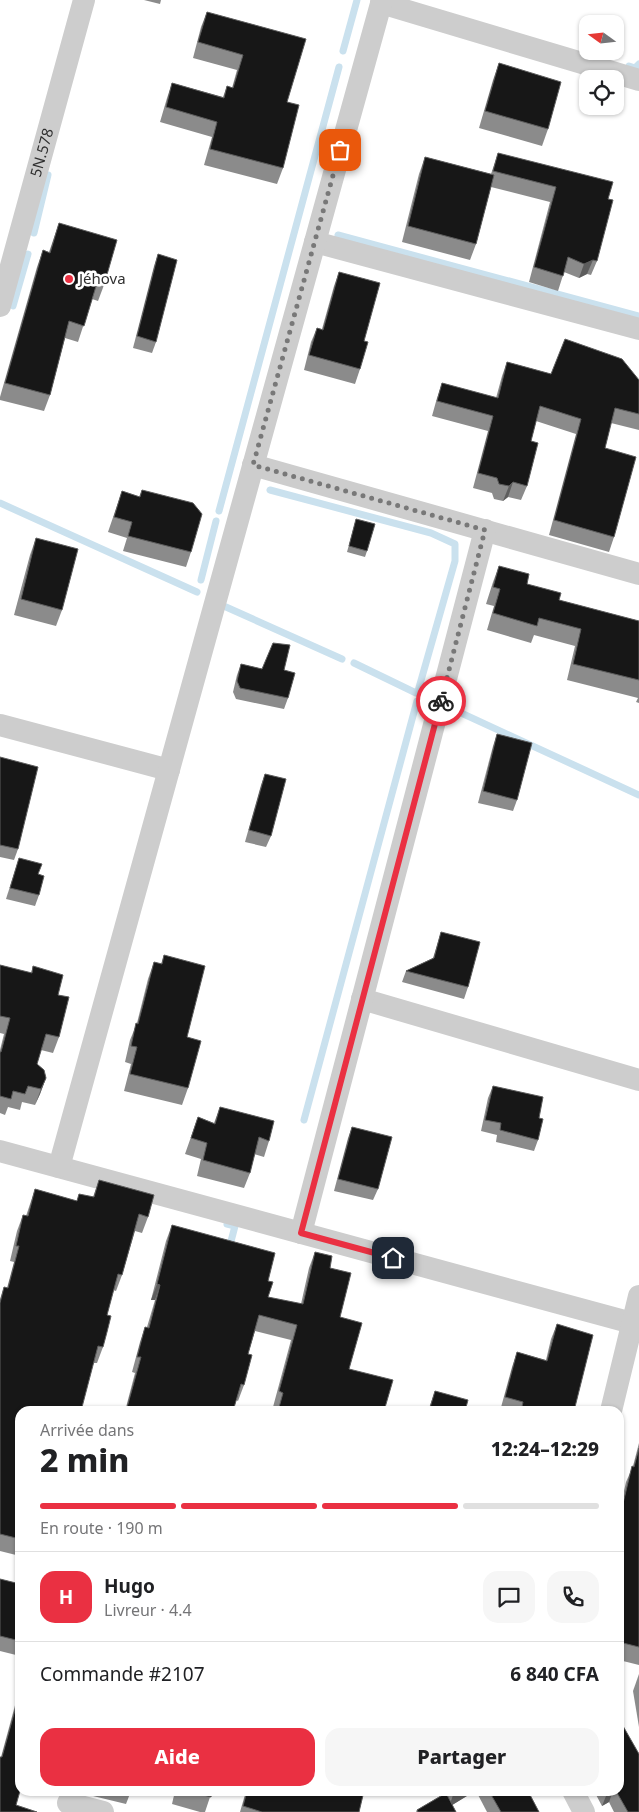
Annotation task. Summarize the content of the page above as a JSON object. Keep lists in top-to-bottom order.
{
  "streets": {
    "street": ["5N.578"]
  },
  "places": ["Jéhova"],
  "north": "left",
  "page": {
    "heading": ["2 min", "Arrivée dans", "12:24–12:29"],
    "panel": [
      "Hugo",
      "Livreur · 4.4",
      "Commande #2107",
      "6 840 CFA"
    ],
    "bar": "En route · 190 m",
    "round": "H",
    "buttons": ["Aide", "Partager"]
  }
}
